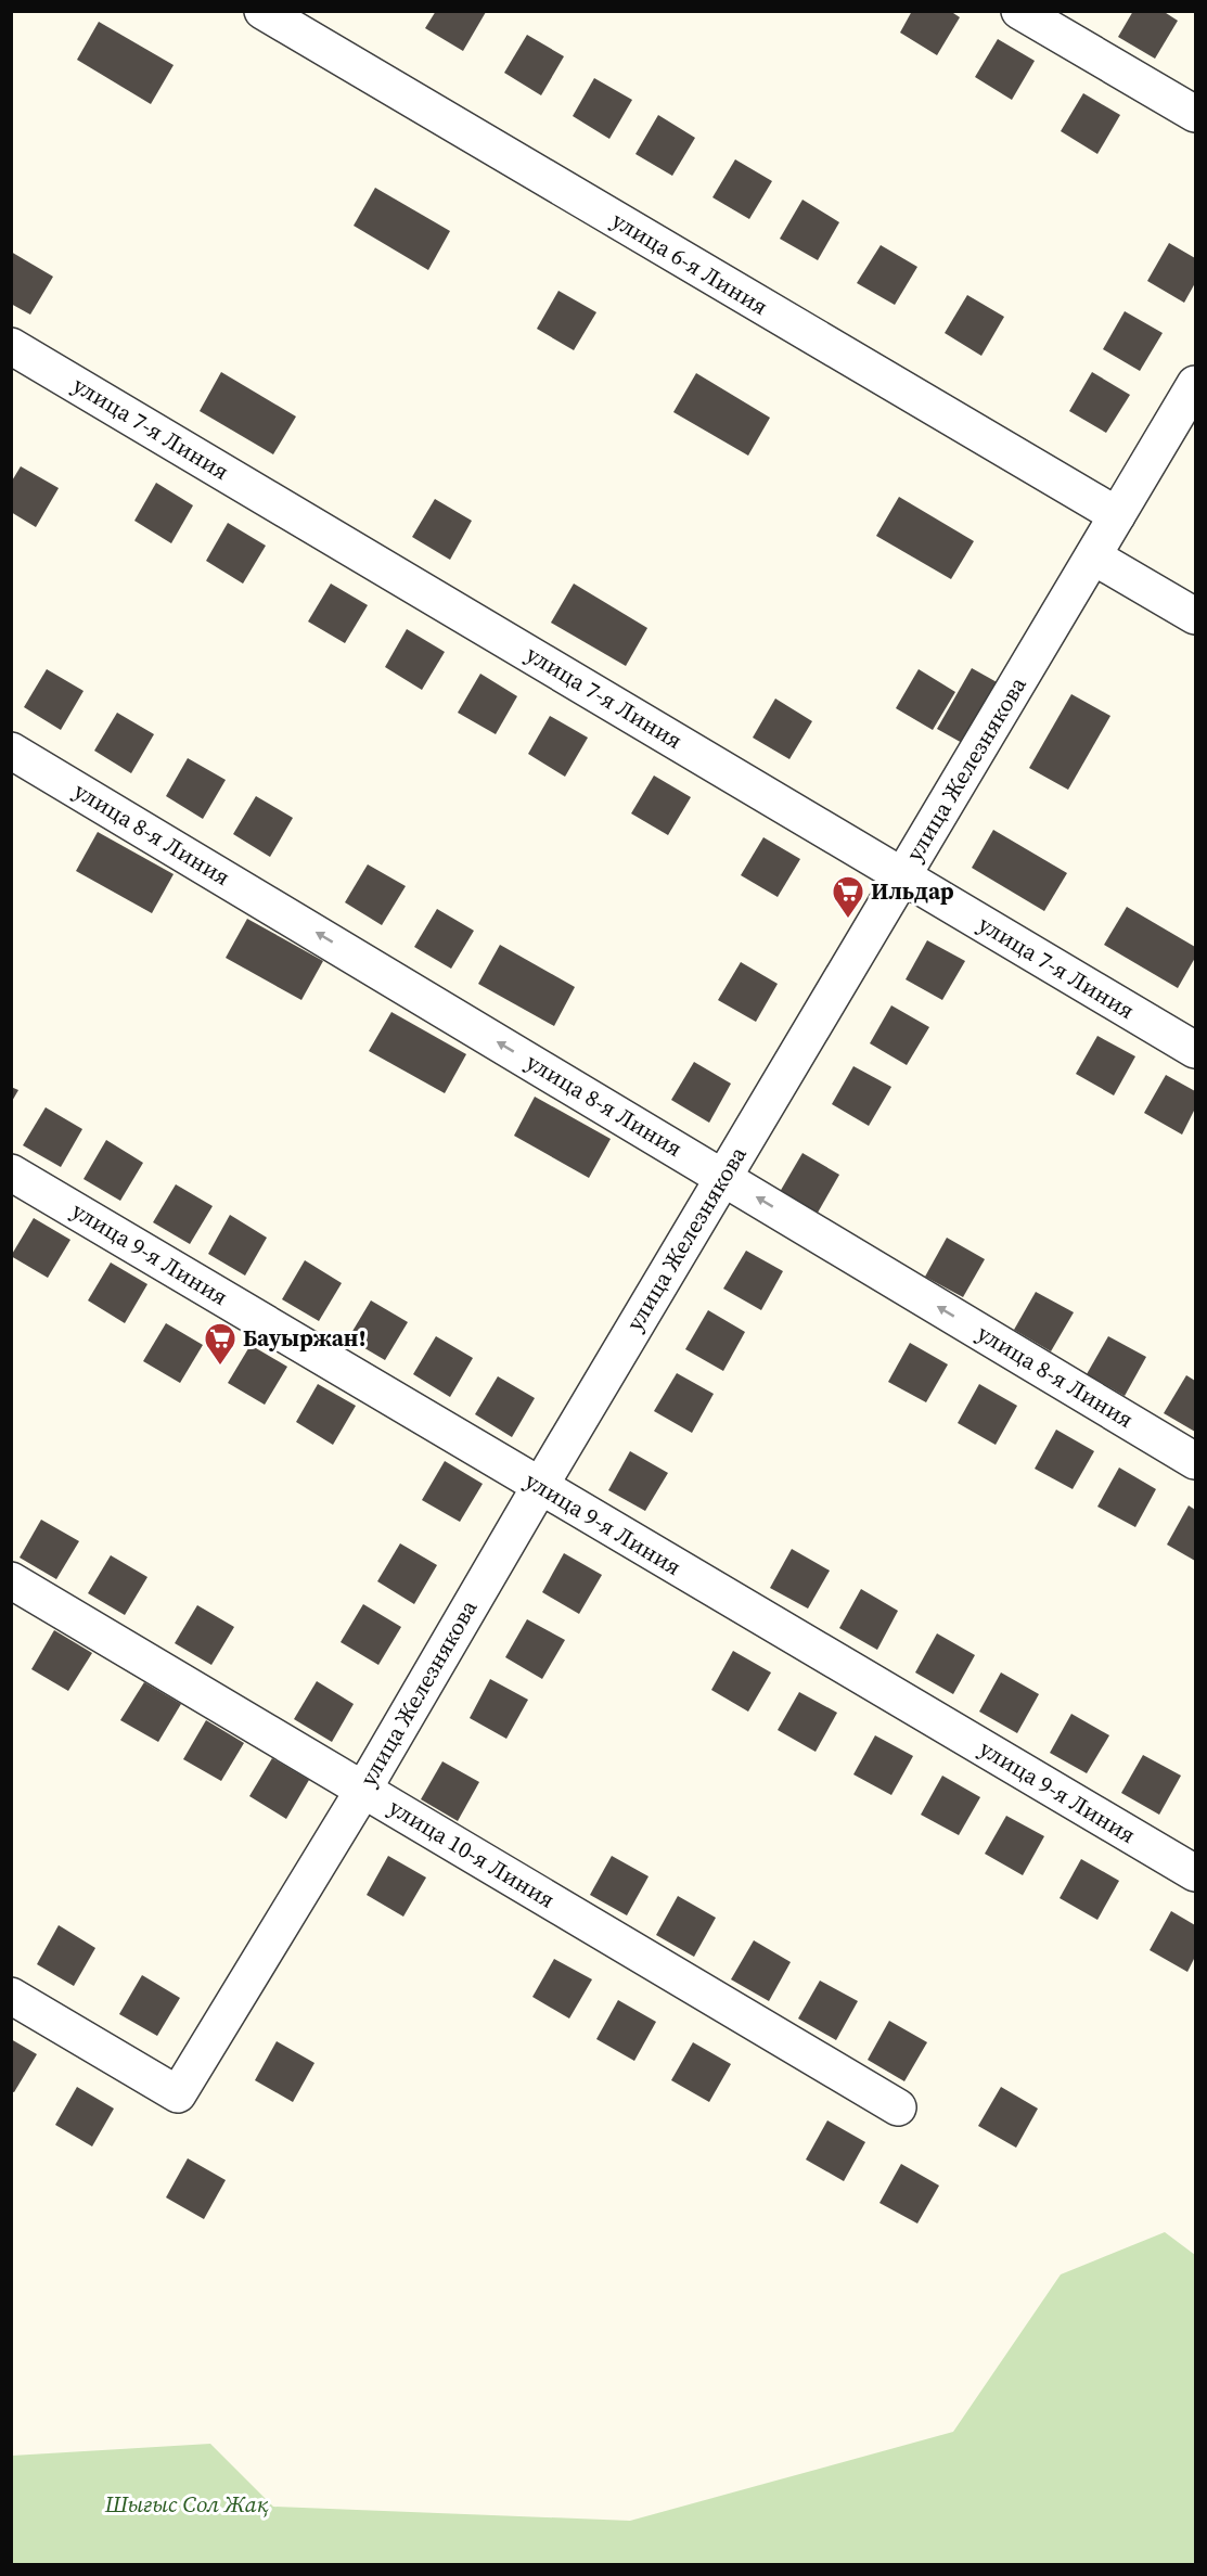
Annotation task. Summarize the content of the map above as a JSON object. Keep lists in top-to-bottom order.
{
  "streets": {
    "street": [
      "улица 6-я Линия",
      "улица 7-я Линия",
      "улица Железнякова",
      "улица 8-я Линия",
      "улица 9-я Линия",
      "улица 10-я Линия"
    ]
  },
  "crossings": [
    ["улица 6-я Линия", "улица Железнякова"],
    ["улица 7-я Линия", "улица Железнякова"],
    ["улица Железнякова", "улица 8-я Линия"],
    ["улица Железнякова", "улица 9-я Линия"],
    ["улица Железнякова", "улица 10-я Линия"]
  ],
  "one_way": ["улица 8-я Линия"],
  "parks": ["Шығыс Сол Жақ"],
  "places": {
    "supermarket": ["Ильдар", "Бауыржан!"]
  }
}
